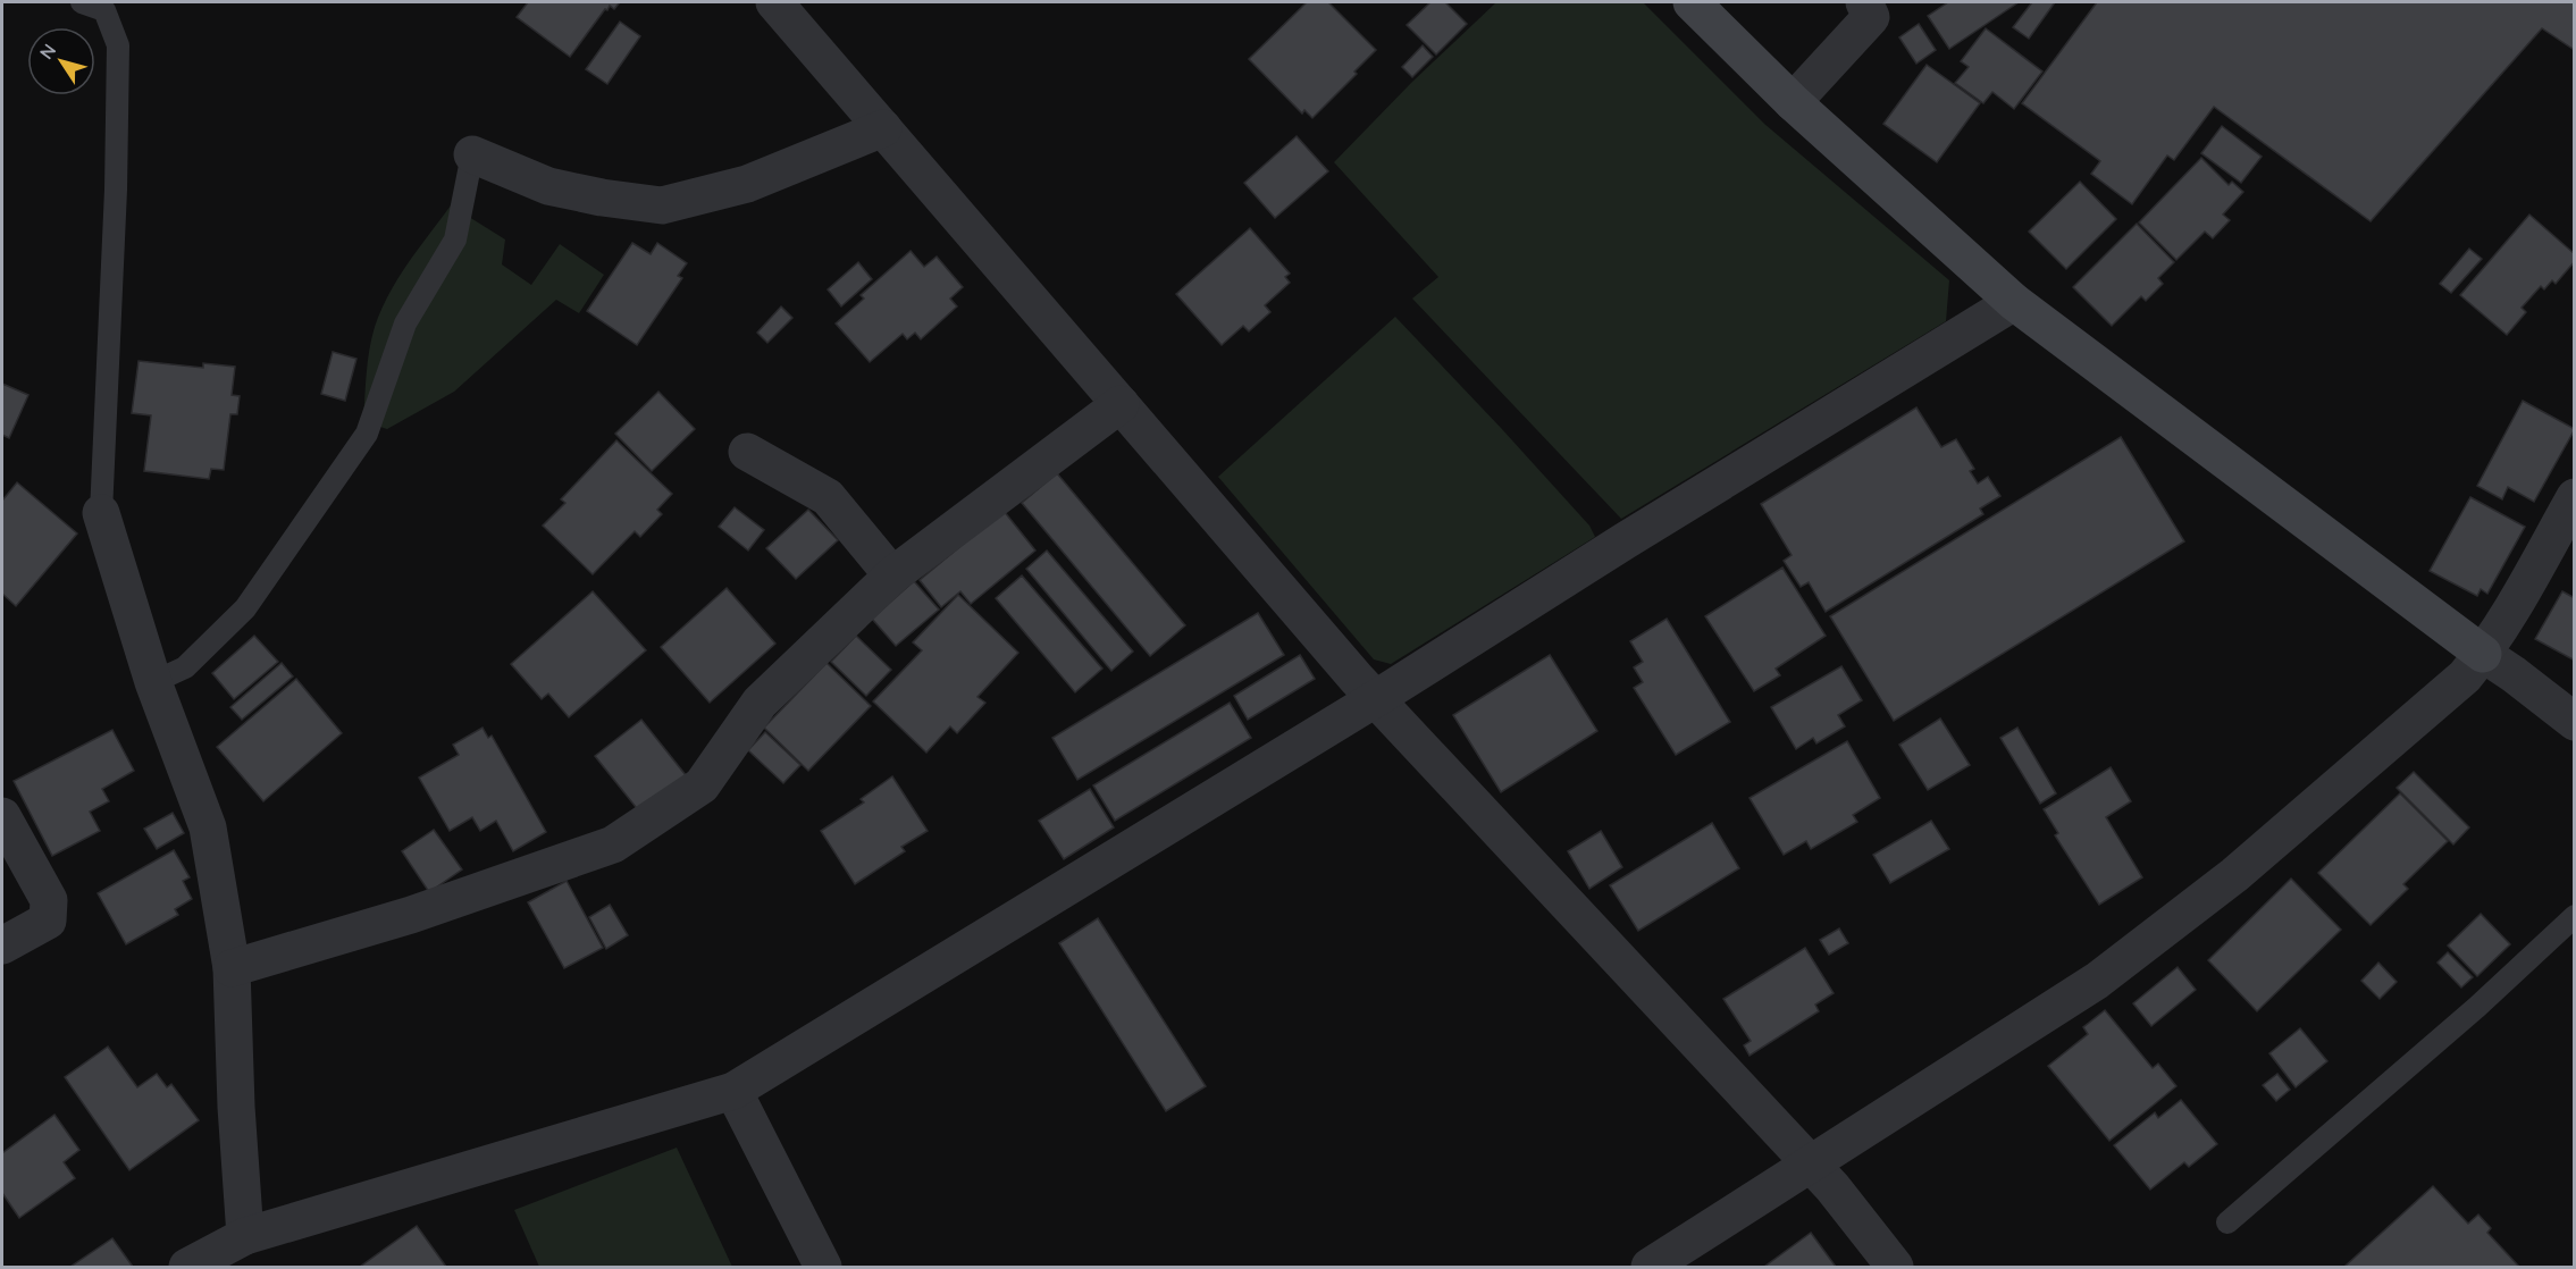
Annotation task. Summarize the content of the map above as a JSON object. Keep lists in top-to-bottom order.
{
  "north": "top left"
}
